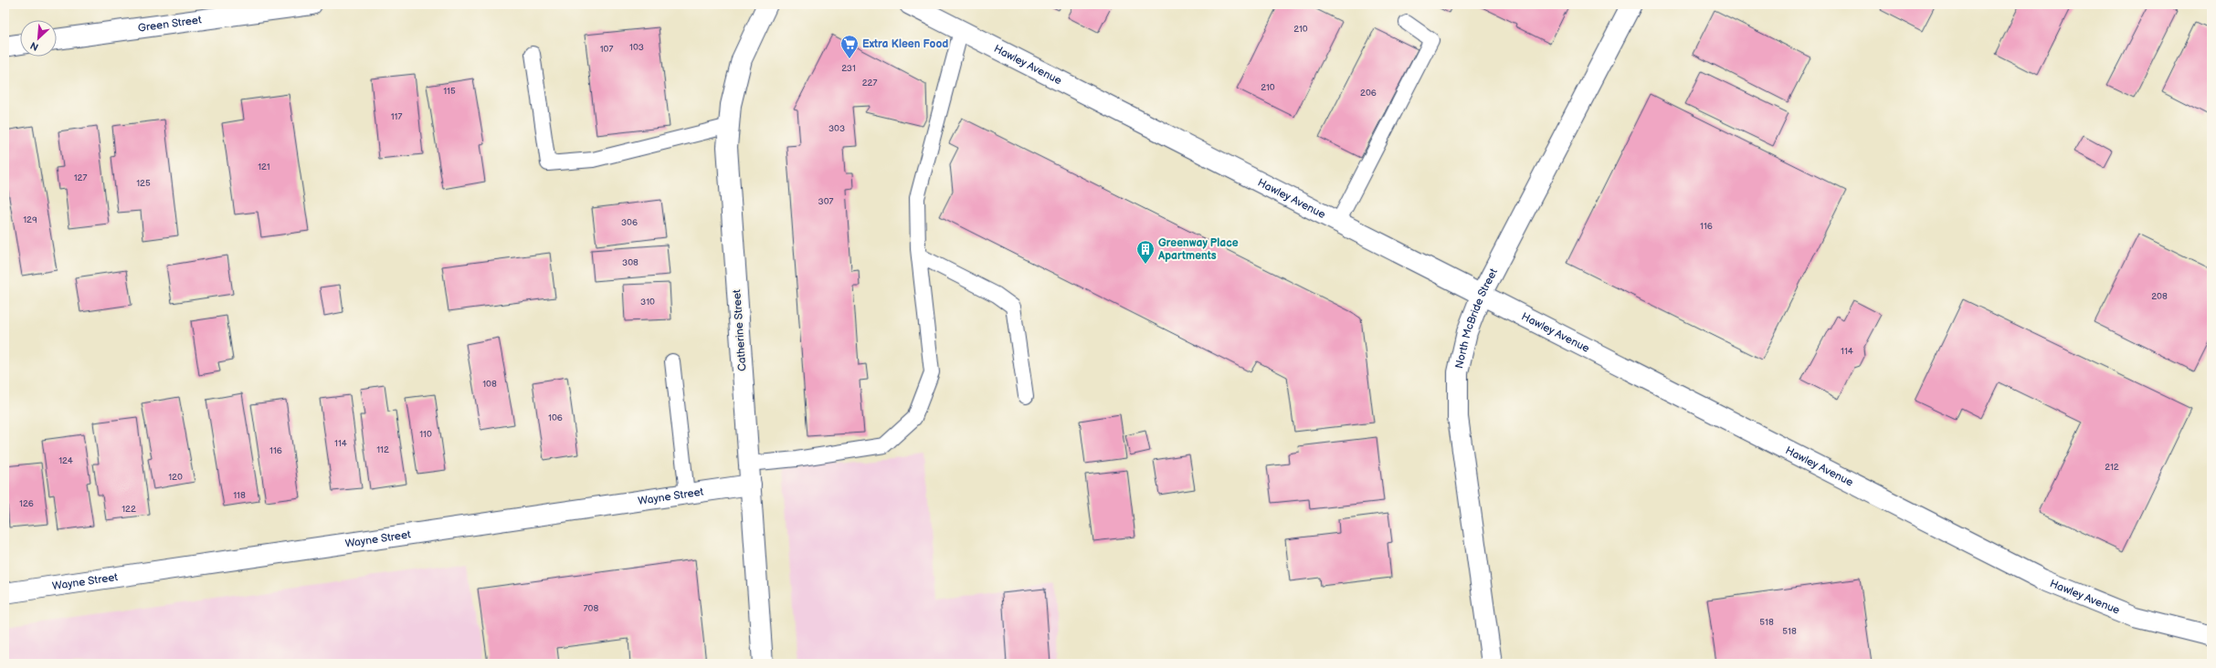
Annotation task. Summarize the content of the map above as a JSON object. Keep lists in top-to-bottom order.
{
  "streets": {
    "street": [
      "Green Street",
      "Hawley Avenue",
      "North McBride Street",
      "Catherine Street",
      "Wayne Street"
    ]
  },
  "crossings": [
    ["Hawley Avenue", "North McBride Street"],
    ["Catherine Street", "Wayne Street"]
  ],
  "places": {
    "supermarket": ["Extra Kleen Food"],
    "building": ["Greenway Place Apartments"]
  },
  "house_numbers": [
    "210",
    "103",
    "107",
    "231",
    "227",
    "210",
    "115",
    "206",
    "117",
    "303",
    "121",
    "127",
    "125",
    "307",
    "129",
    "306",
    "116",
    "308",
    "208",
    "310",
    "114",
    "108",
    "106",
    "110",
    "114",
    "112",
    "116",
    "124",
    "212",
    "120",
    "118",
    "126",
    "122",
    "708",
    "518",
    "518"
  ],
  "north": "bottom left"
}
